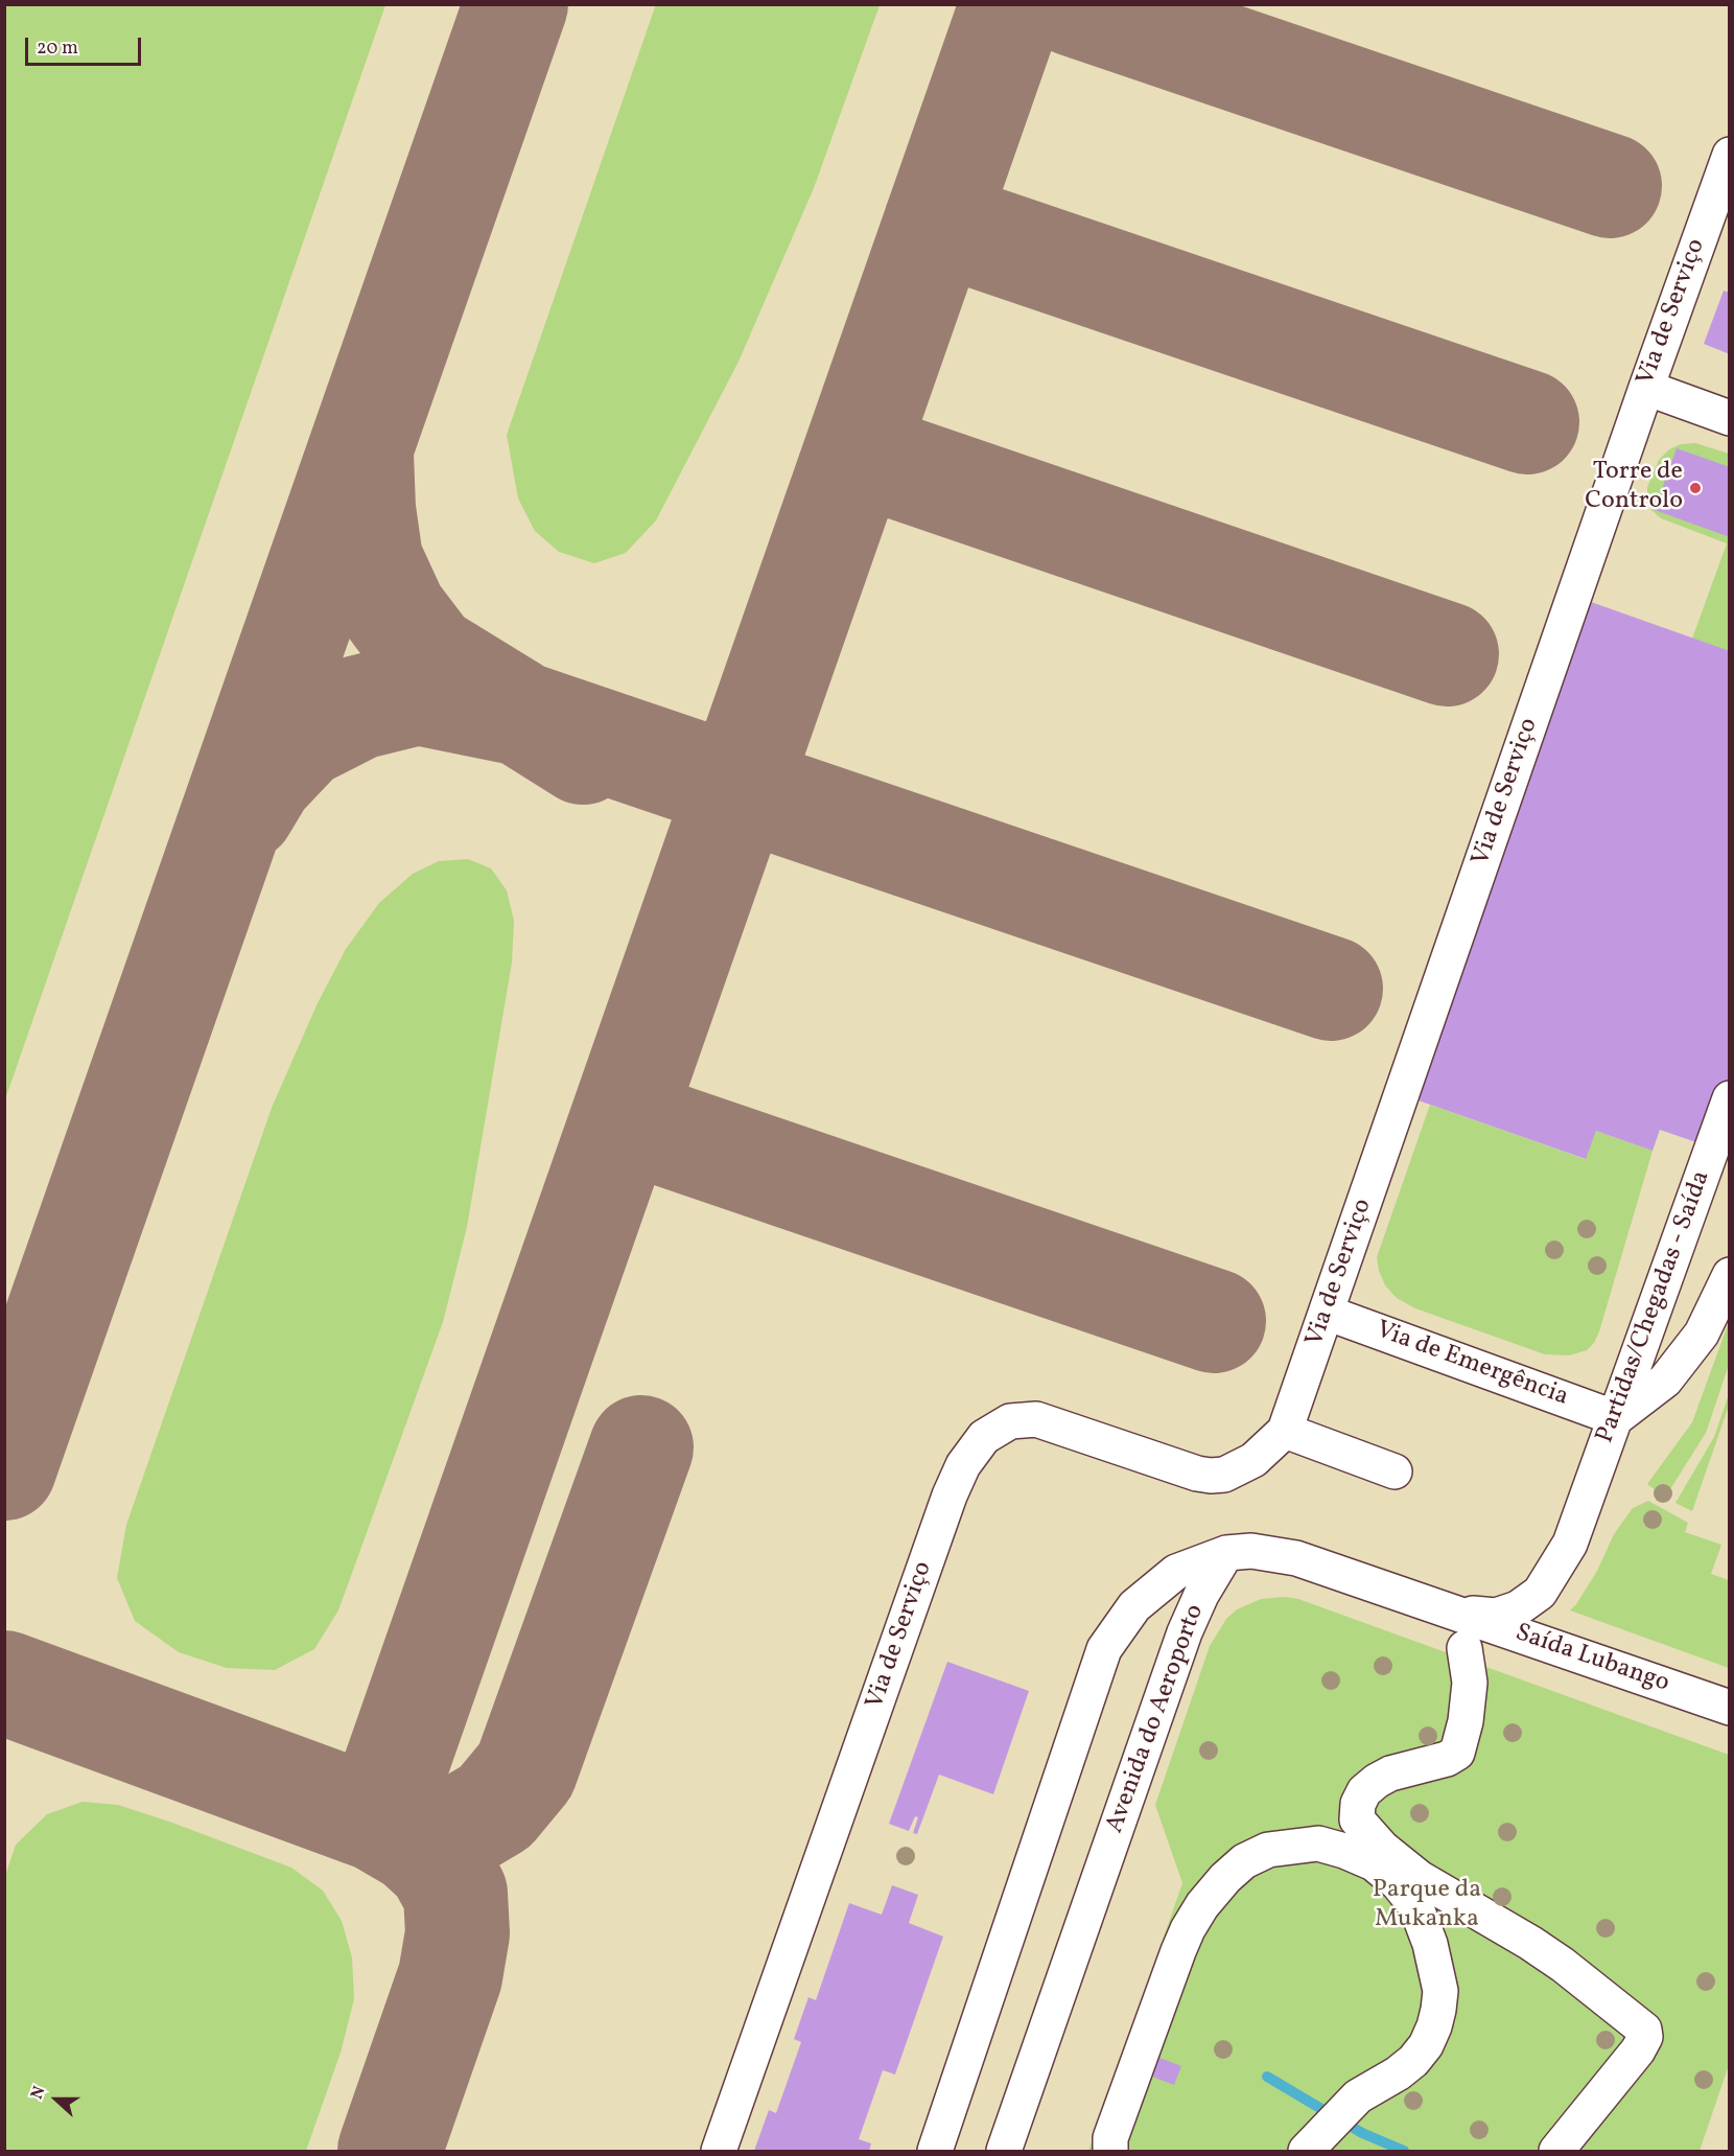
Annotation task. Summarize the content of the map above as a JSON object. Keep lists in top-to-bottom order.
{
  "streets": {
    "street": [
      "Via de Serviço",
      "Partidas/Chegadas - Saída",
      "Via de Emergência",
      "Saída Lubango",
      "Avenida do Aeroporto"
    ]
  },
  "crossings": [
    ["Via de Serviço", "Via de Emergência"],
    ["Partidas/Chegadas - Saída", "Via de Emergência"],
    ["Partidas/Chegadas - Saída", "Saída Lubango"],
    ["Saída Lubango", "Avenida do Aeroporto"]
  ],
  "parks": ["Parque da Mukanka"],
  "places": ["Torre de Controlo"],
  "scale_bar": "20 m",
  "north": "left"
}
